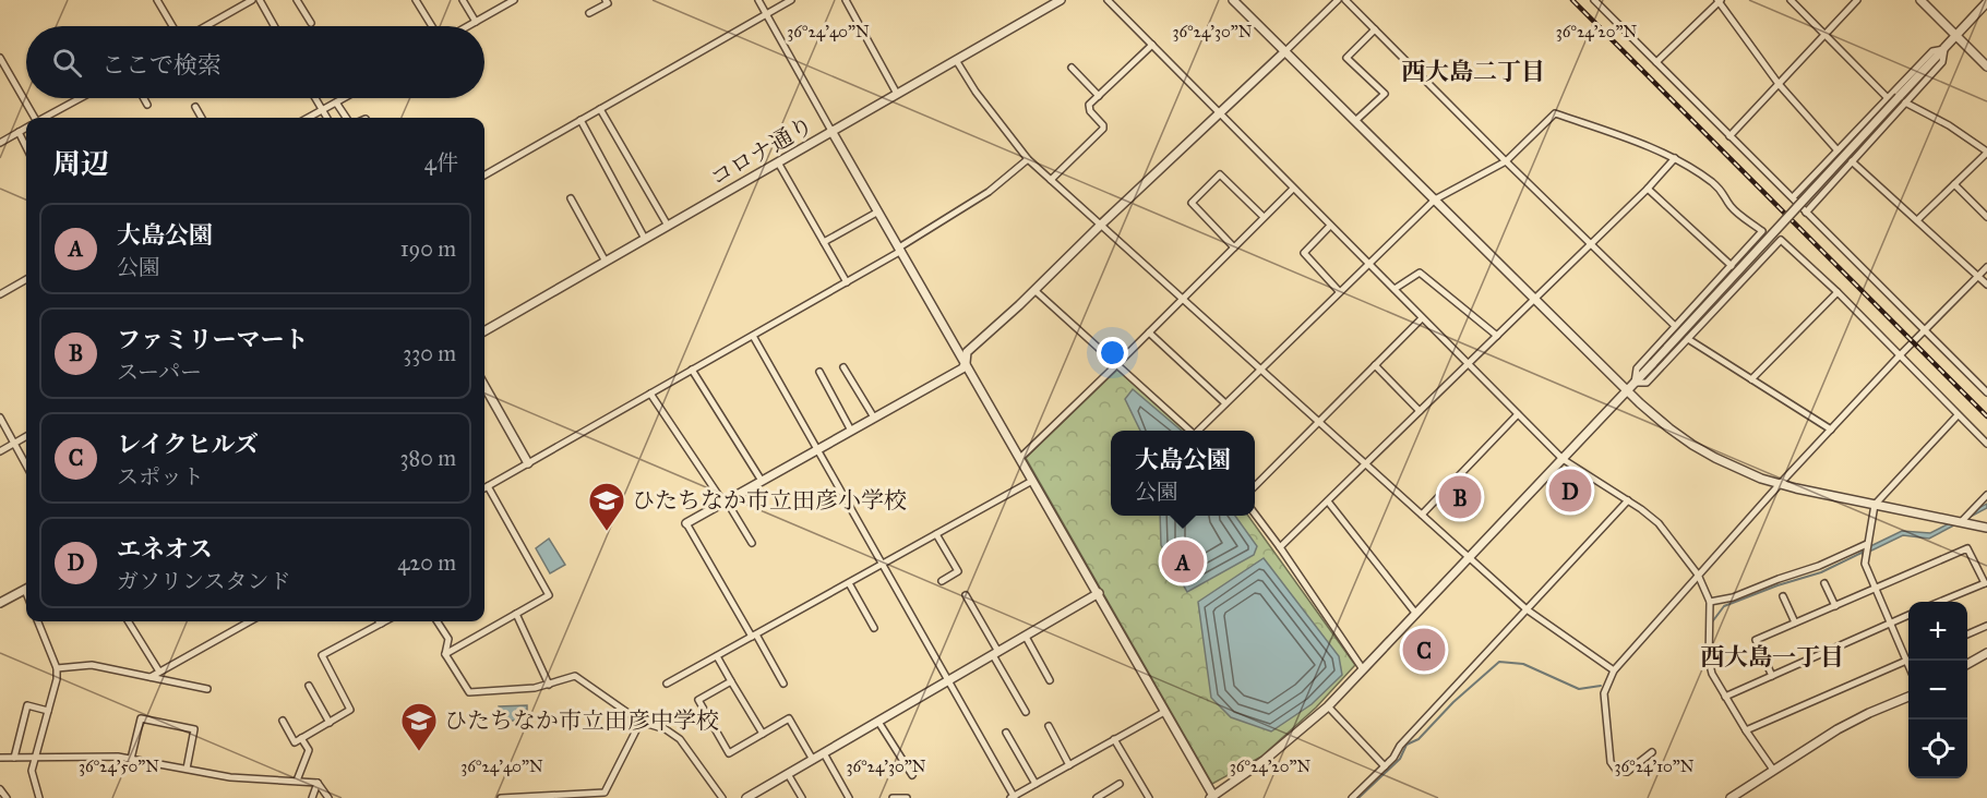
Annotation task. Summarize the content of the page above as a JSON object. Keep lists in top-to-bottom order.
{
  "streets": {
    "street": ["コロナ通り"]
  },
  "districts": ["西大島二丁目", "西大島一丁目"],
  "places": {
    "school or university": ["ひたちなか市立田彦小学校", "ひたちなか市立田彦中学校"]
  },
  "page": {
    "search": "ここで検索",
    "heading": ["周辺", "4件"],
    "list": [
      {
        "mark": "A",
        "name": "大島公園",
        "note": "公園",
        "value": "190 m"
      },
      {
        "mark": "B",
        "name": "ファミリーマート",
        "note": "スーパー",
        "value": "330 m"
      },
      {
        "mark": "C",
        "name": "レイクヒルズ",
        "note": "スポット",
        "value": "380 m"
      },
      {
        "mark": "D",
        "name": "エネオス",
        "note": "ガソリンスタンド",
        "value": "420 m"
      }
    ],
    "popup": ["大島公園", "公園"],
    "pins": [
      "D",
      "B",
      "A",
      "C"
    ],
    "map_buttons": ["+", "−"]
  },
  "coordinates": [
    "36°24'40\"N",
    "36°24'30\"N",
    "36°24'20\"N",
    "36°24'50\"N",
    "36°24'10\"N"
  ]
}
